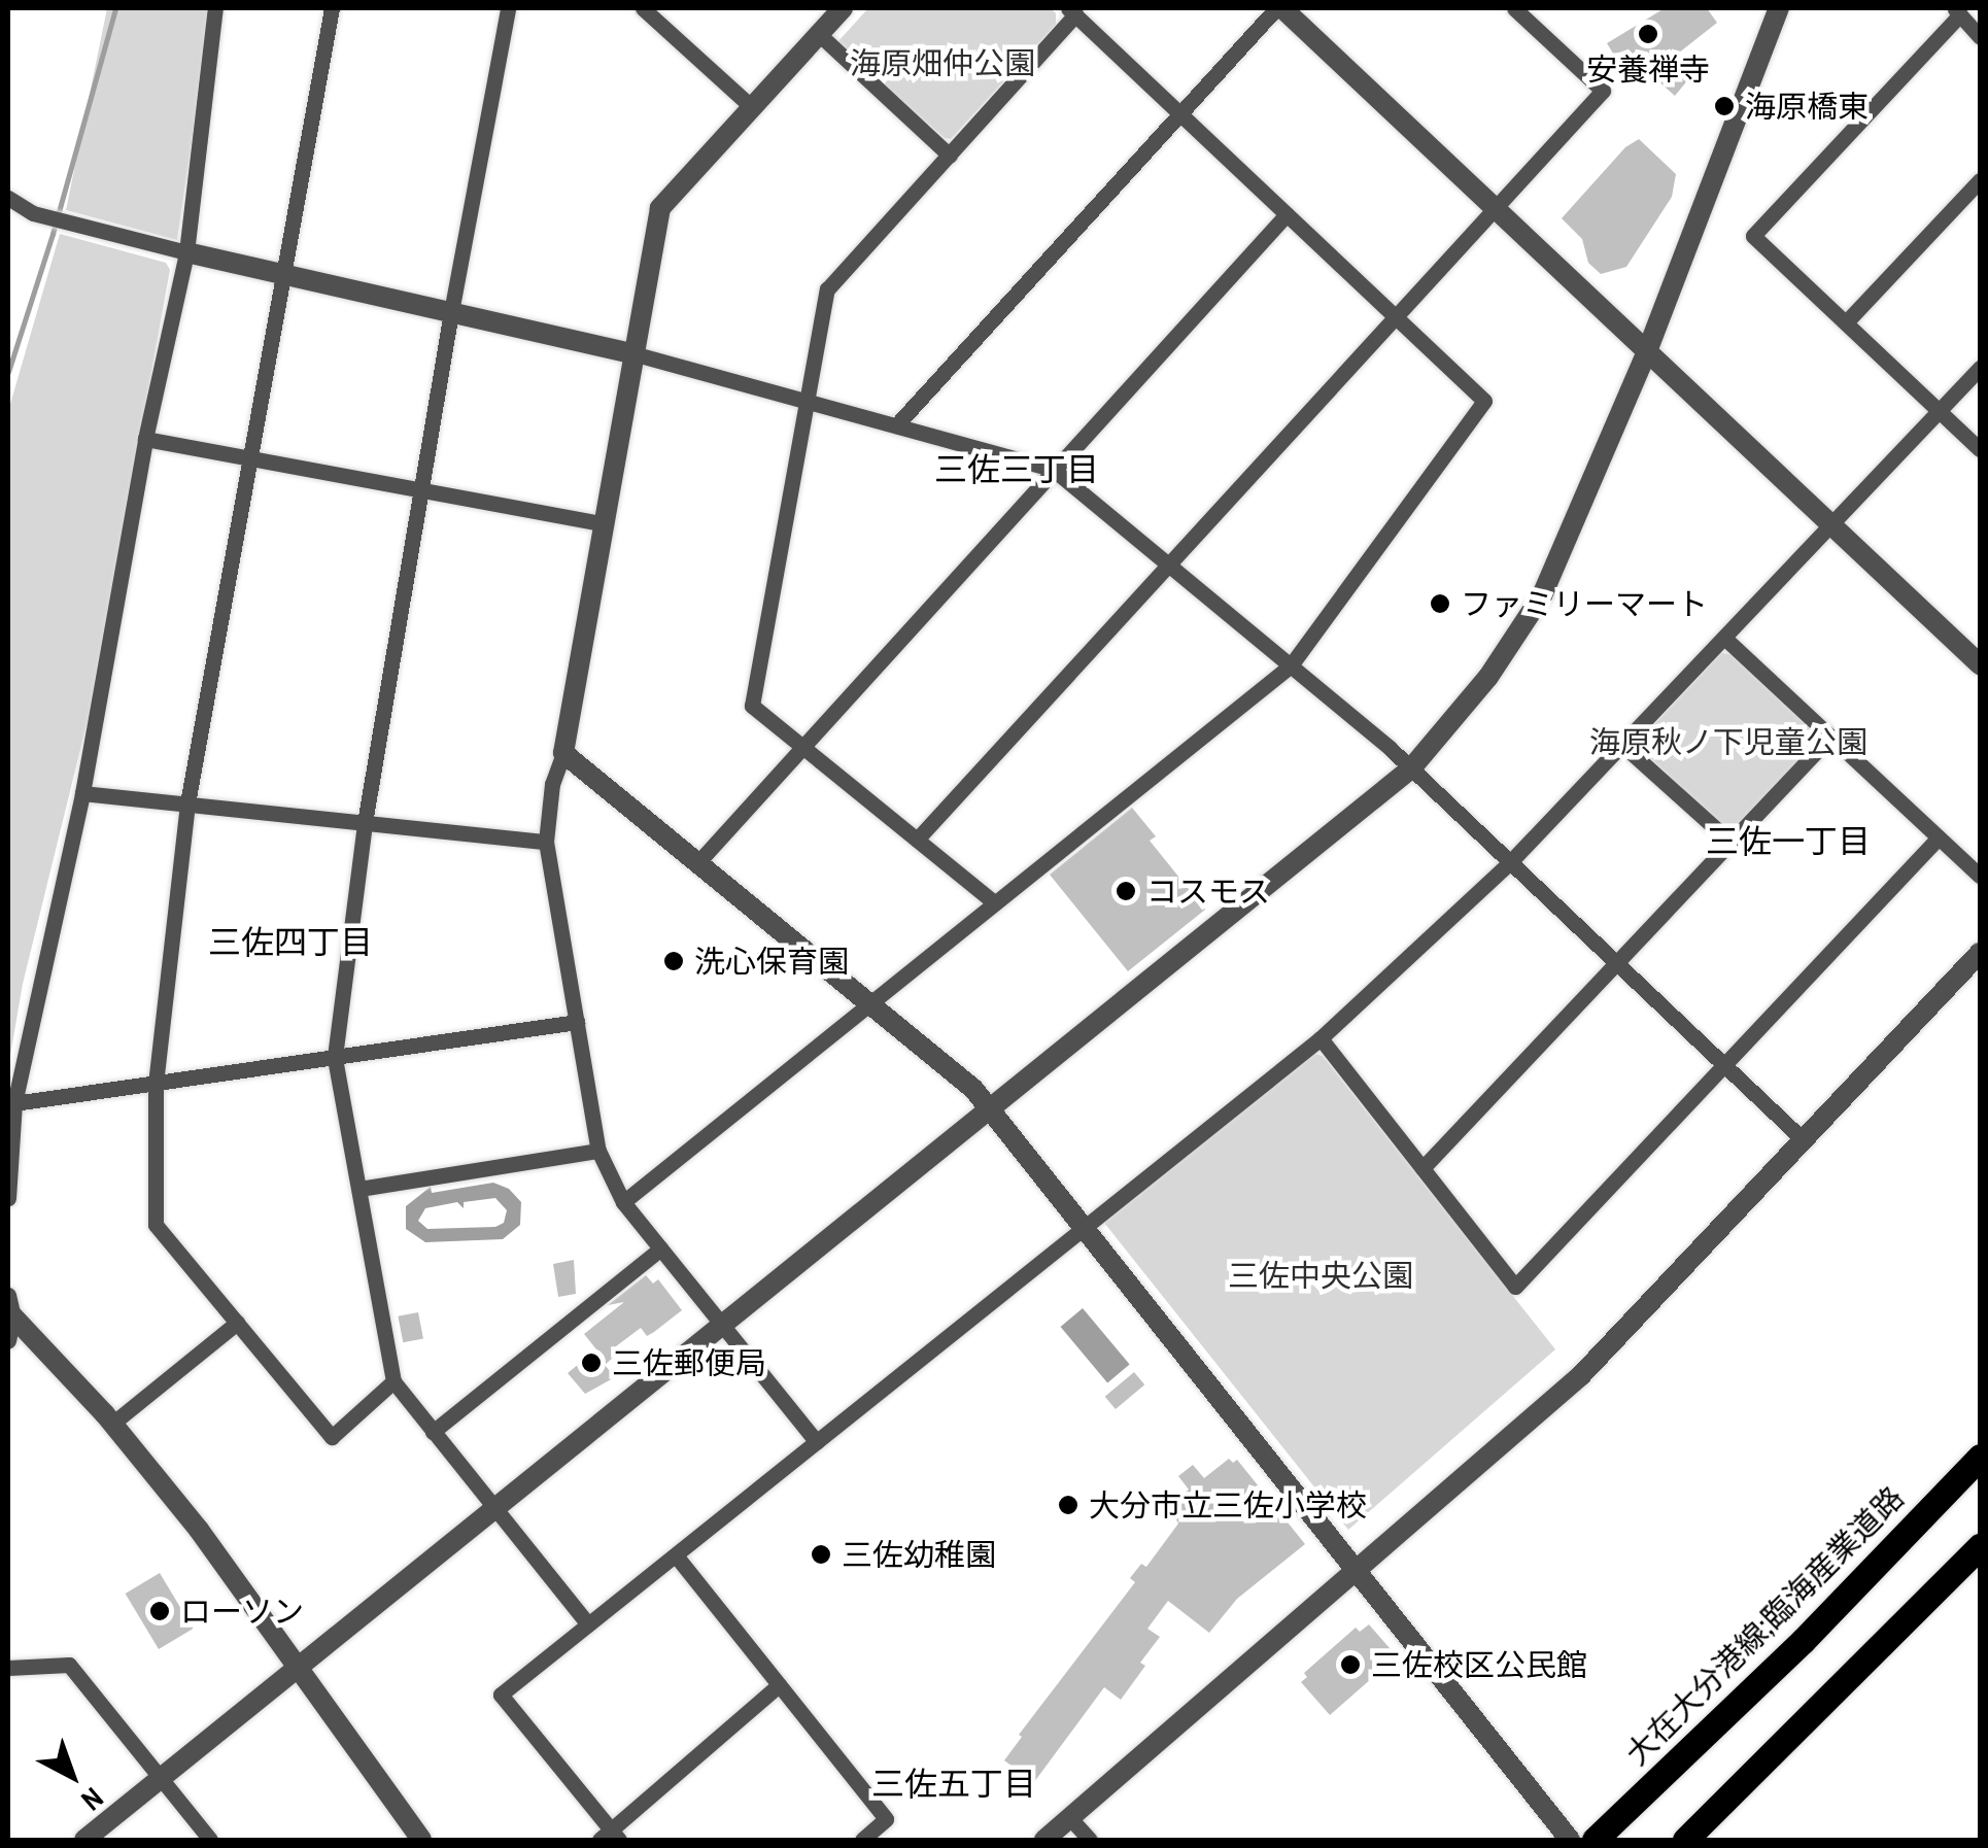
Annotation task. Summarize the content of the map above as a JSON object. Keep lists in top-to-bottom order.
{
  "streets": {
    "main road": ["大在大分港線;臨海産業道路"]
  },
  "districts": [
    "三佐三丁目",
    "三佐一丁目",
    "三佐四丁目",
    "三佐五丁目"
  ],
  "parks": ["海原畑仲公園", "海原秋ノ下児童公園", "三佐中央公園"],
  "places": [
    "安養禅寺",
    "海原橋東",
    "ファミリーマート",
    "コスモス",
    "洗心保育園",
    "三佐郵便局",
    "大分市立三佐小学校",
    "三佐幼稚園",
    "ローソン",
    "三佐校区公民館"
  ],
  "north": "bottom right"
}
